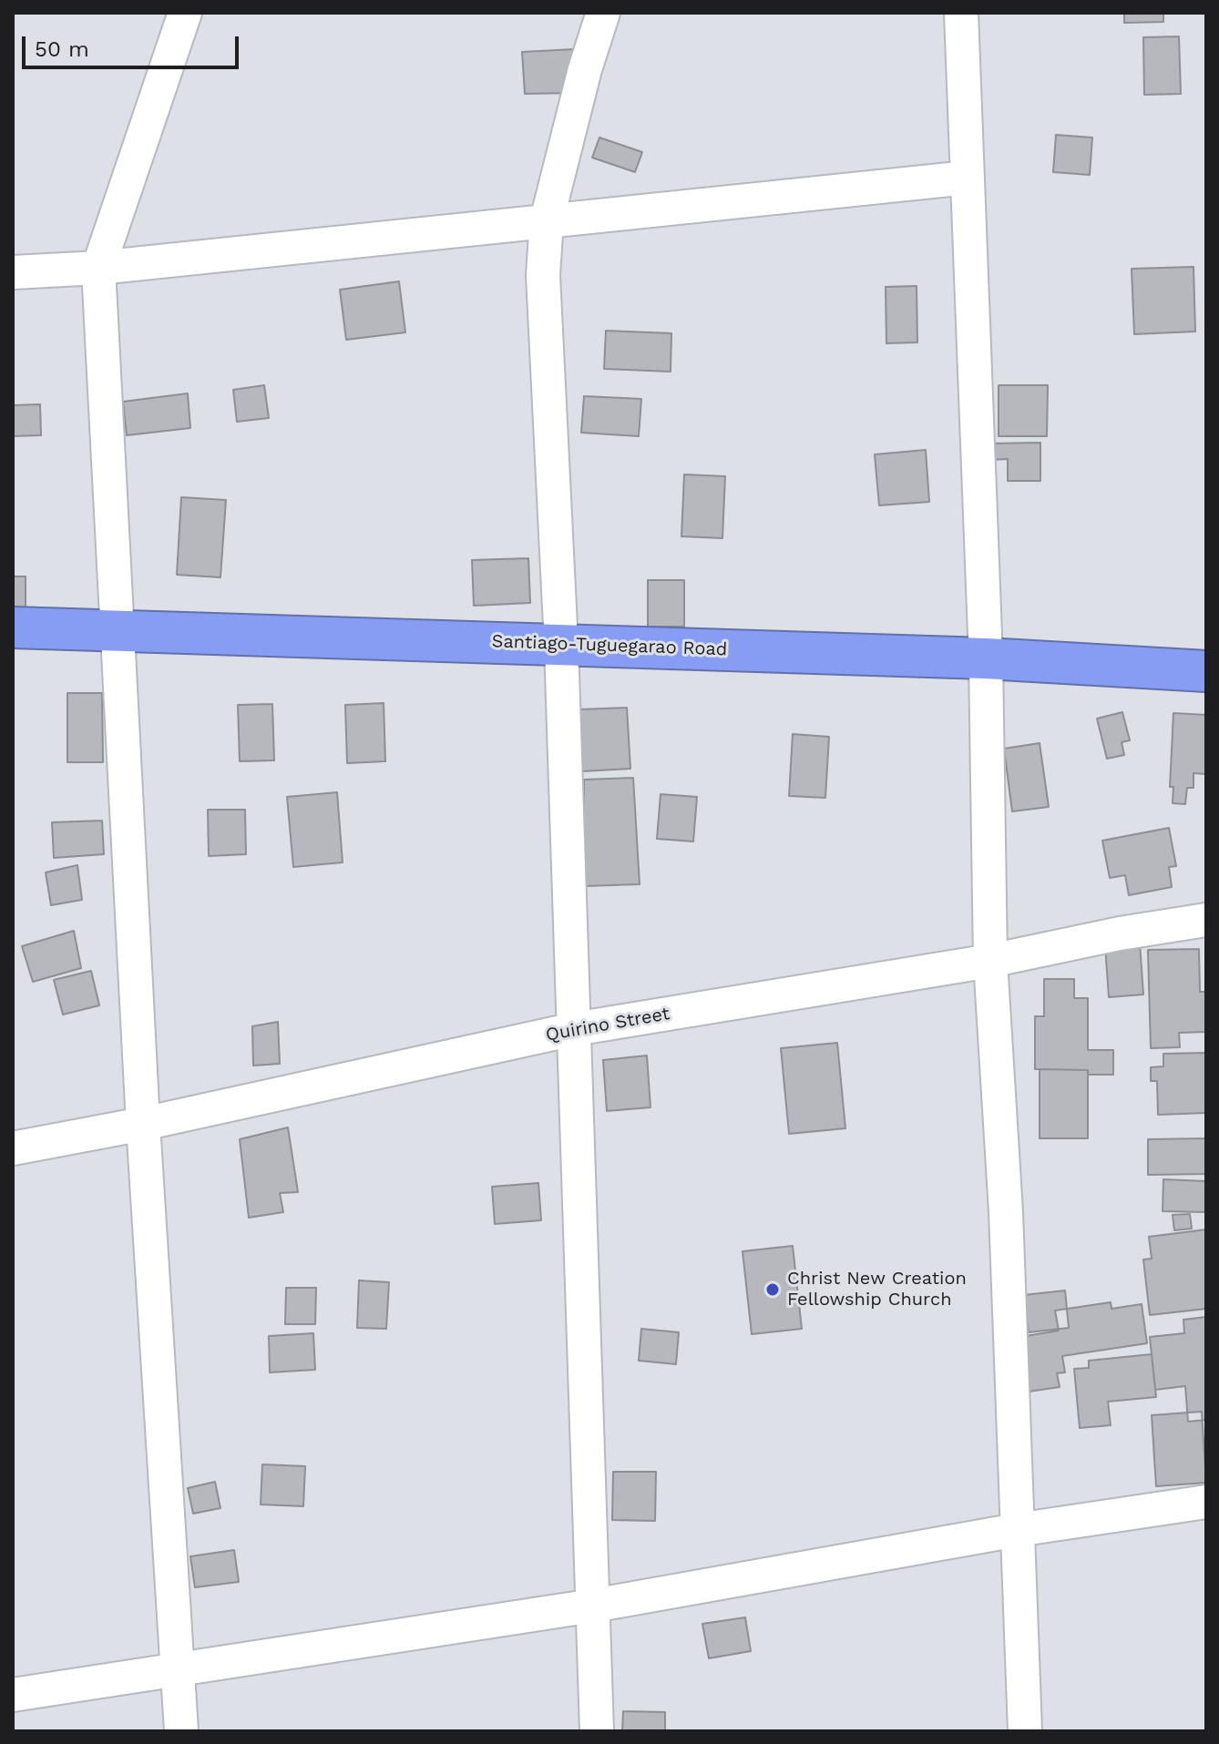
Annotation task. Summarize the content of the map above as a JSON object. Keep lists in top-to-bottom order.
{
  "streets": {
    "highway": ["Santiago-Tuguegarao Road"],
    "street": ["Quirino Street"]
  },
  "places": ["Christ New Creation Fellowship Church"],
  "scale_bar": "50 m"
}
